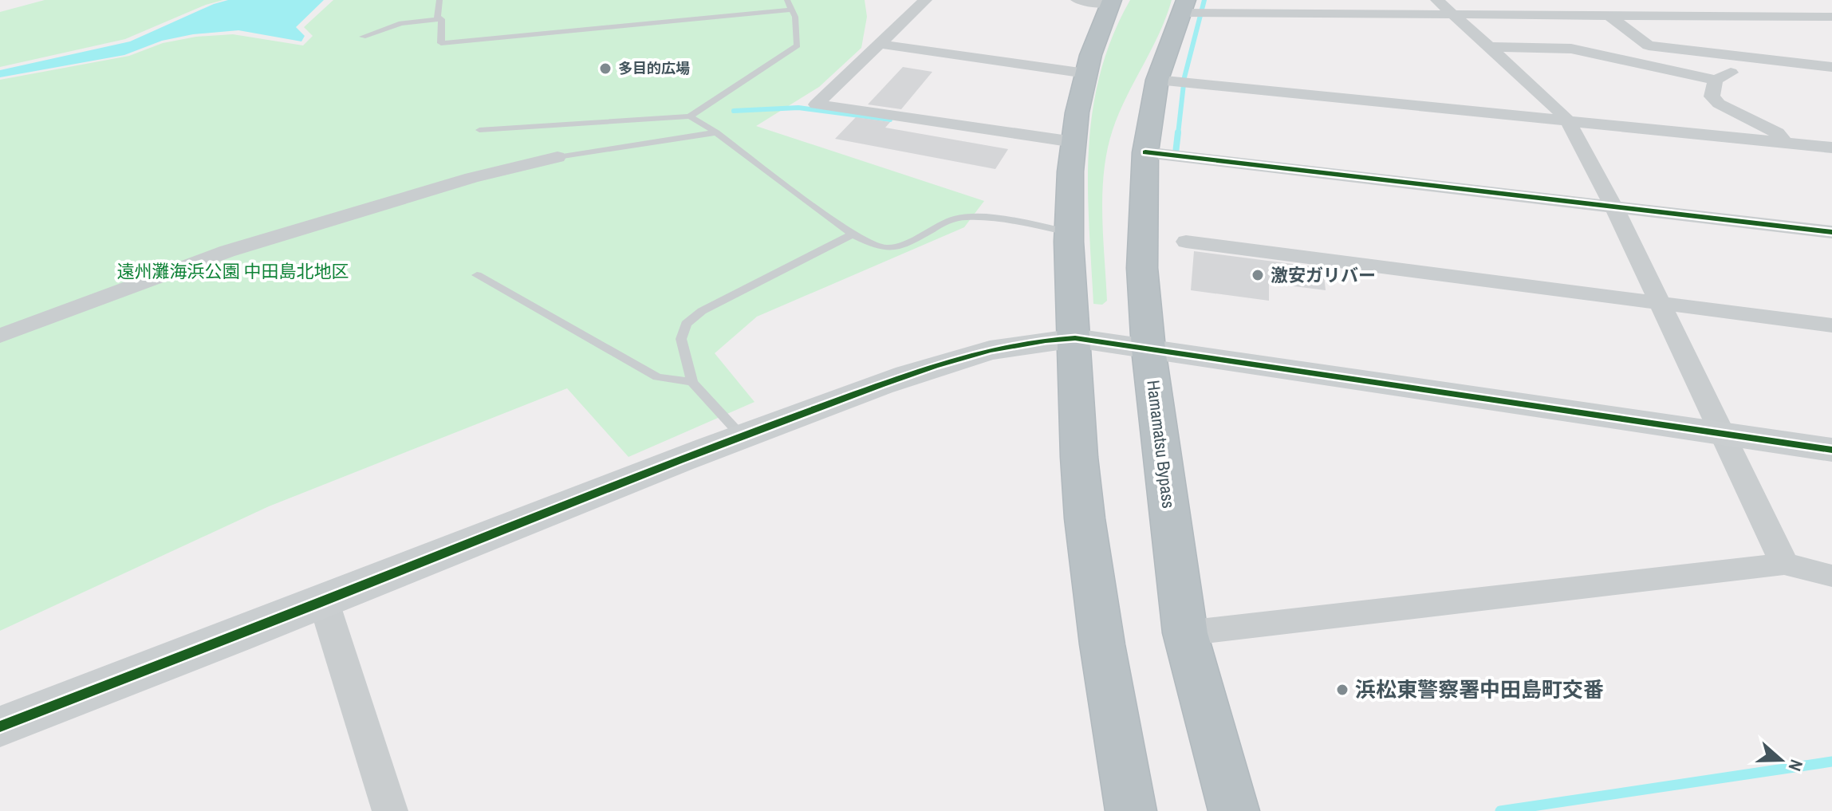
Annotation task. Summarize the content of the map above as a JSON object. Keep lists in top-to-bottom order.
{
  "streets": {
    "highway": ["Hamamatsu Bypass"]
  },
  "parks": ["遠州灘海浜公園 中田島北地区"],
  "places": ["多目的広場", "激安ガリバー", "浜松東警察署中田島町交番"],
  "north": "right"
}
